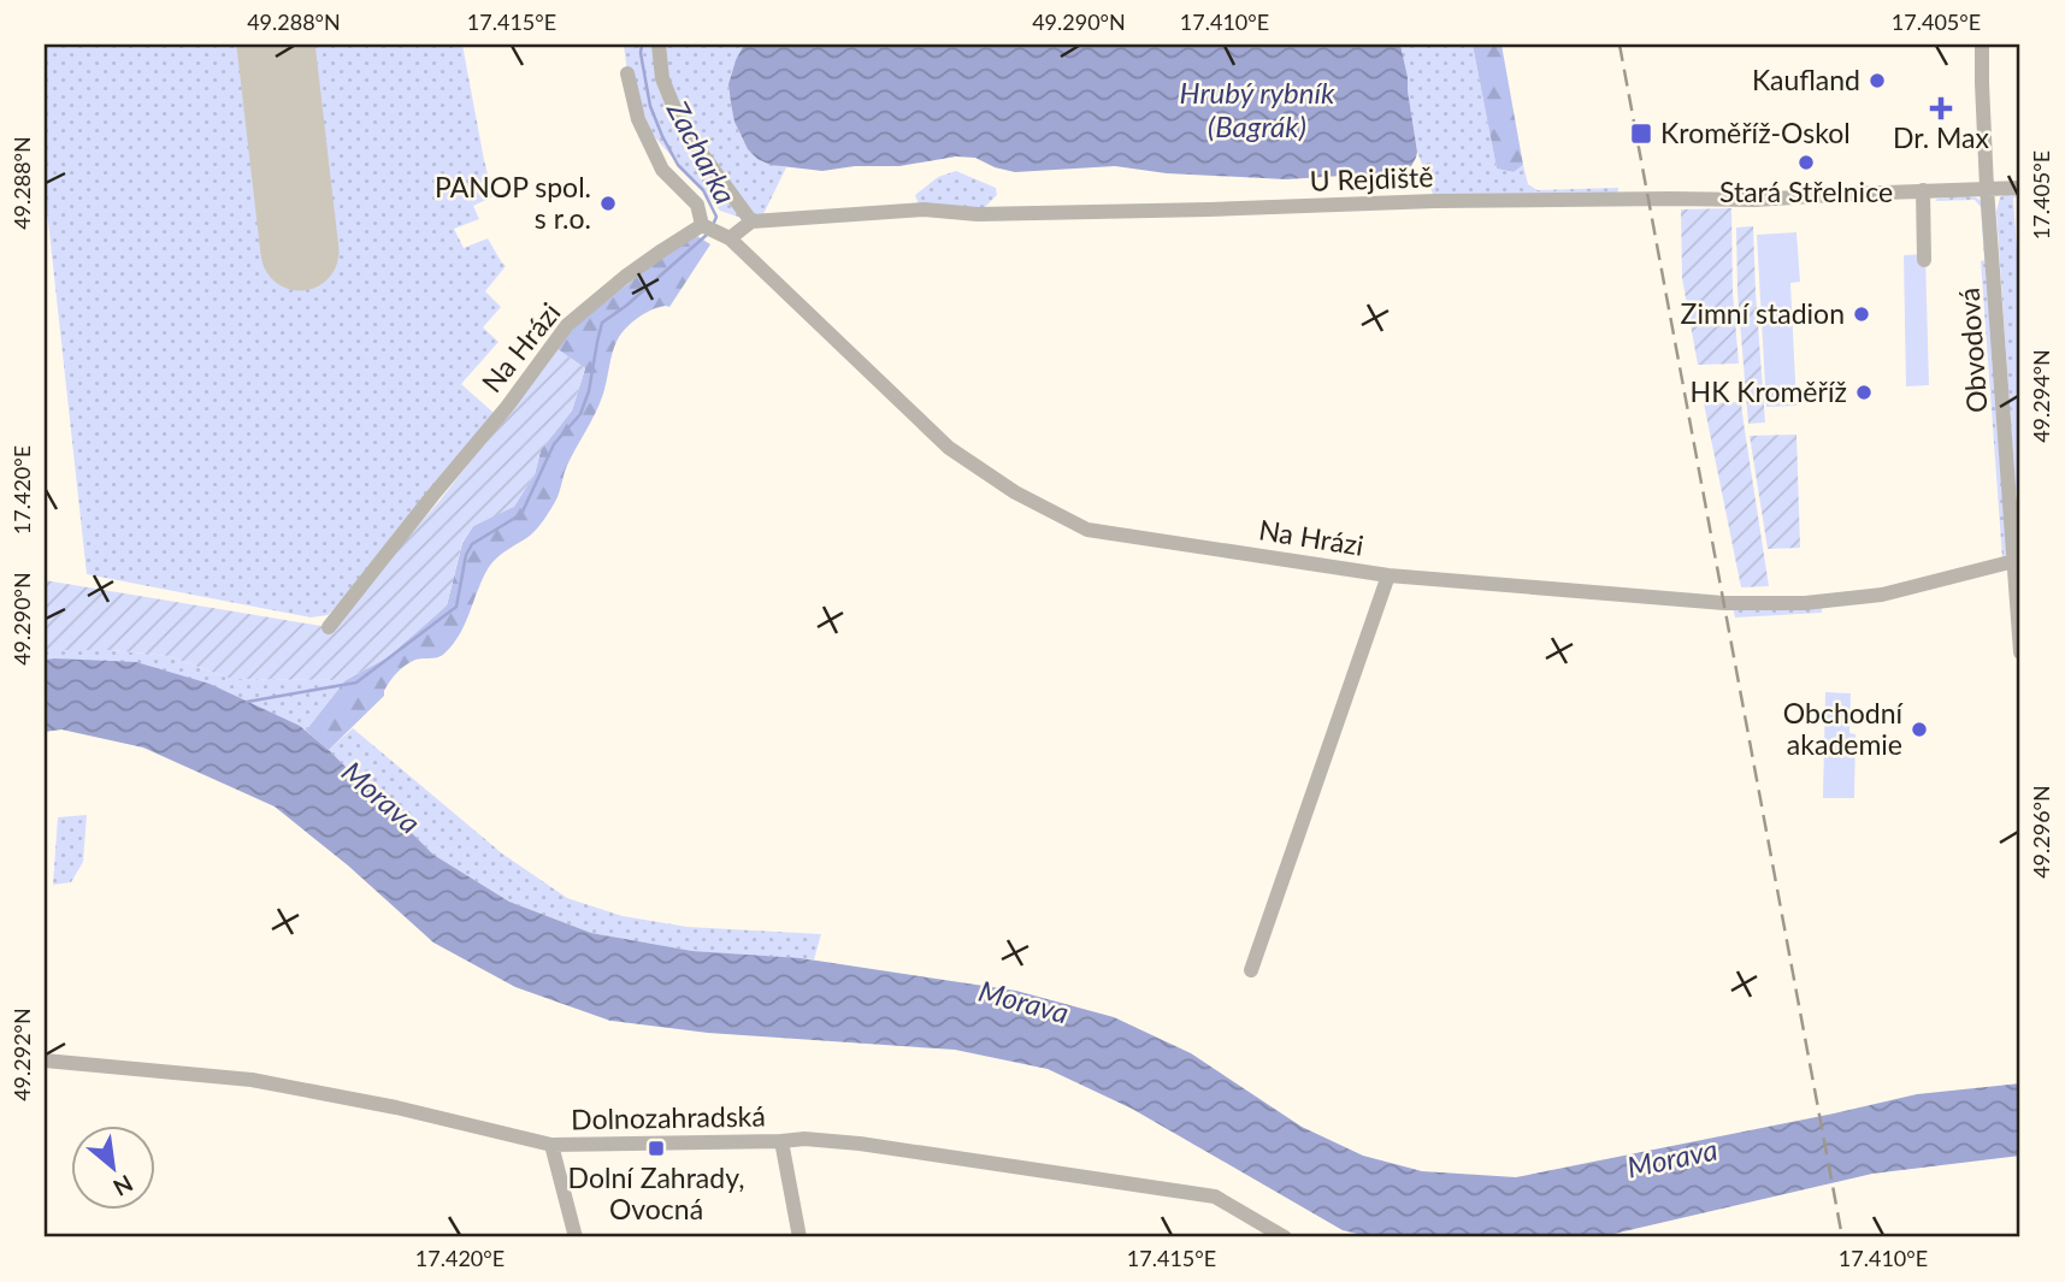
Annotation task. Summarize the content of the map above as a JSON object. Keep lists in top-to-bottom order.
{
  "streets": {
    "street": [
      "U Rejdiště",
      "Na Hrázi",
      "Obvodová",
      "Dolnozahradská"
    ]
  },
  "crossings": [
    ["U Rejdiště", "Obvodová"],
    ["Na Hrázi", "Obvodová"]
  ],
  "water": ["Hrubý rybník (Bagrák)", "Zacharka", "Morava"],
  "places": {
    "other": [
      "Kaufland",
      "Stará Střelnice",
      "PANOP spol. s r.o.",
      "Zimní stadion",
      "HK Kroměříž",
      "Obchodní akademie"
    ],
    "health": ["Dr. Max"],
    "transit": ["Kroměříž-Oskol", "Dolní Zahrady, Ovocná"]
  },
  "north": "bottom right",
  "coordinates": [
    "49.288°N",
    "17.415°E",
    "49.290°N",
    "17.410°E",
    "17.405°E",
    "49.294°N",
    "17.420°E",
    "49.296°N",
    "49.292°N"
  ]
}
